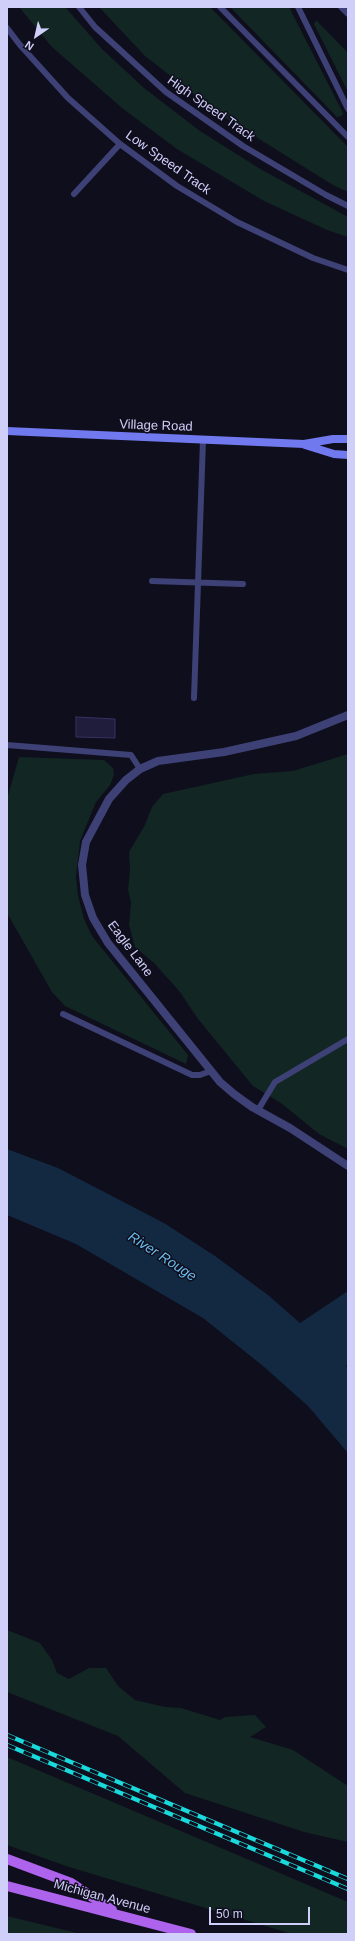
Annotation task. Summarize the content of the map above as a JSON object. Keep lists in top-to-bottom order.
{
  "streets": {
    "main road": ["Michigan Avenue"],
    "street": ["Village Road", "Eagle Lane"],
    "lane": ["High Speed Track", "Low Speed Track"]
  },
  "water": ["River Rouge"],
  "scale_bar": "50 m",
  "north": "bottom left"
}
